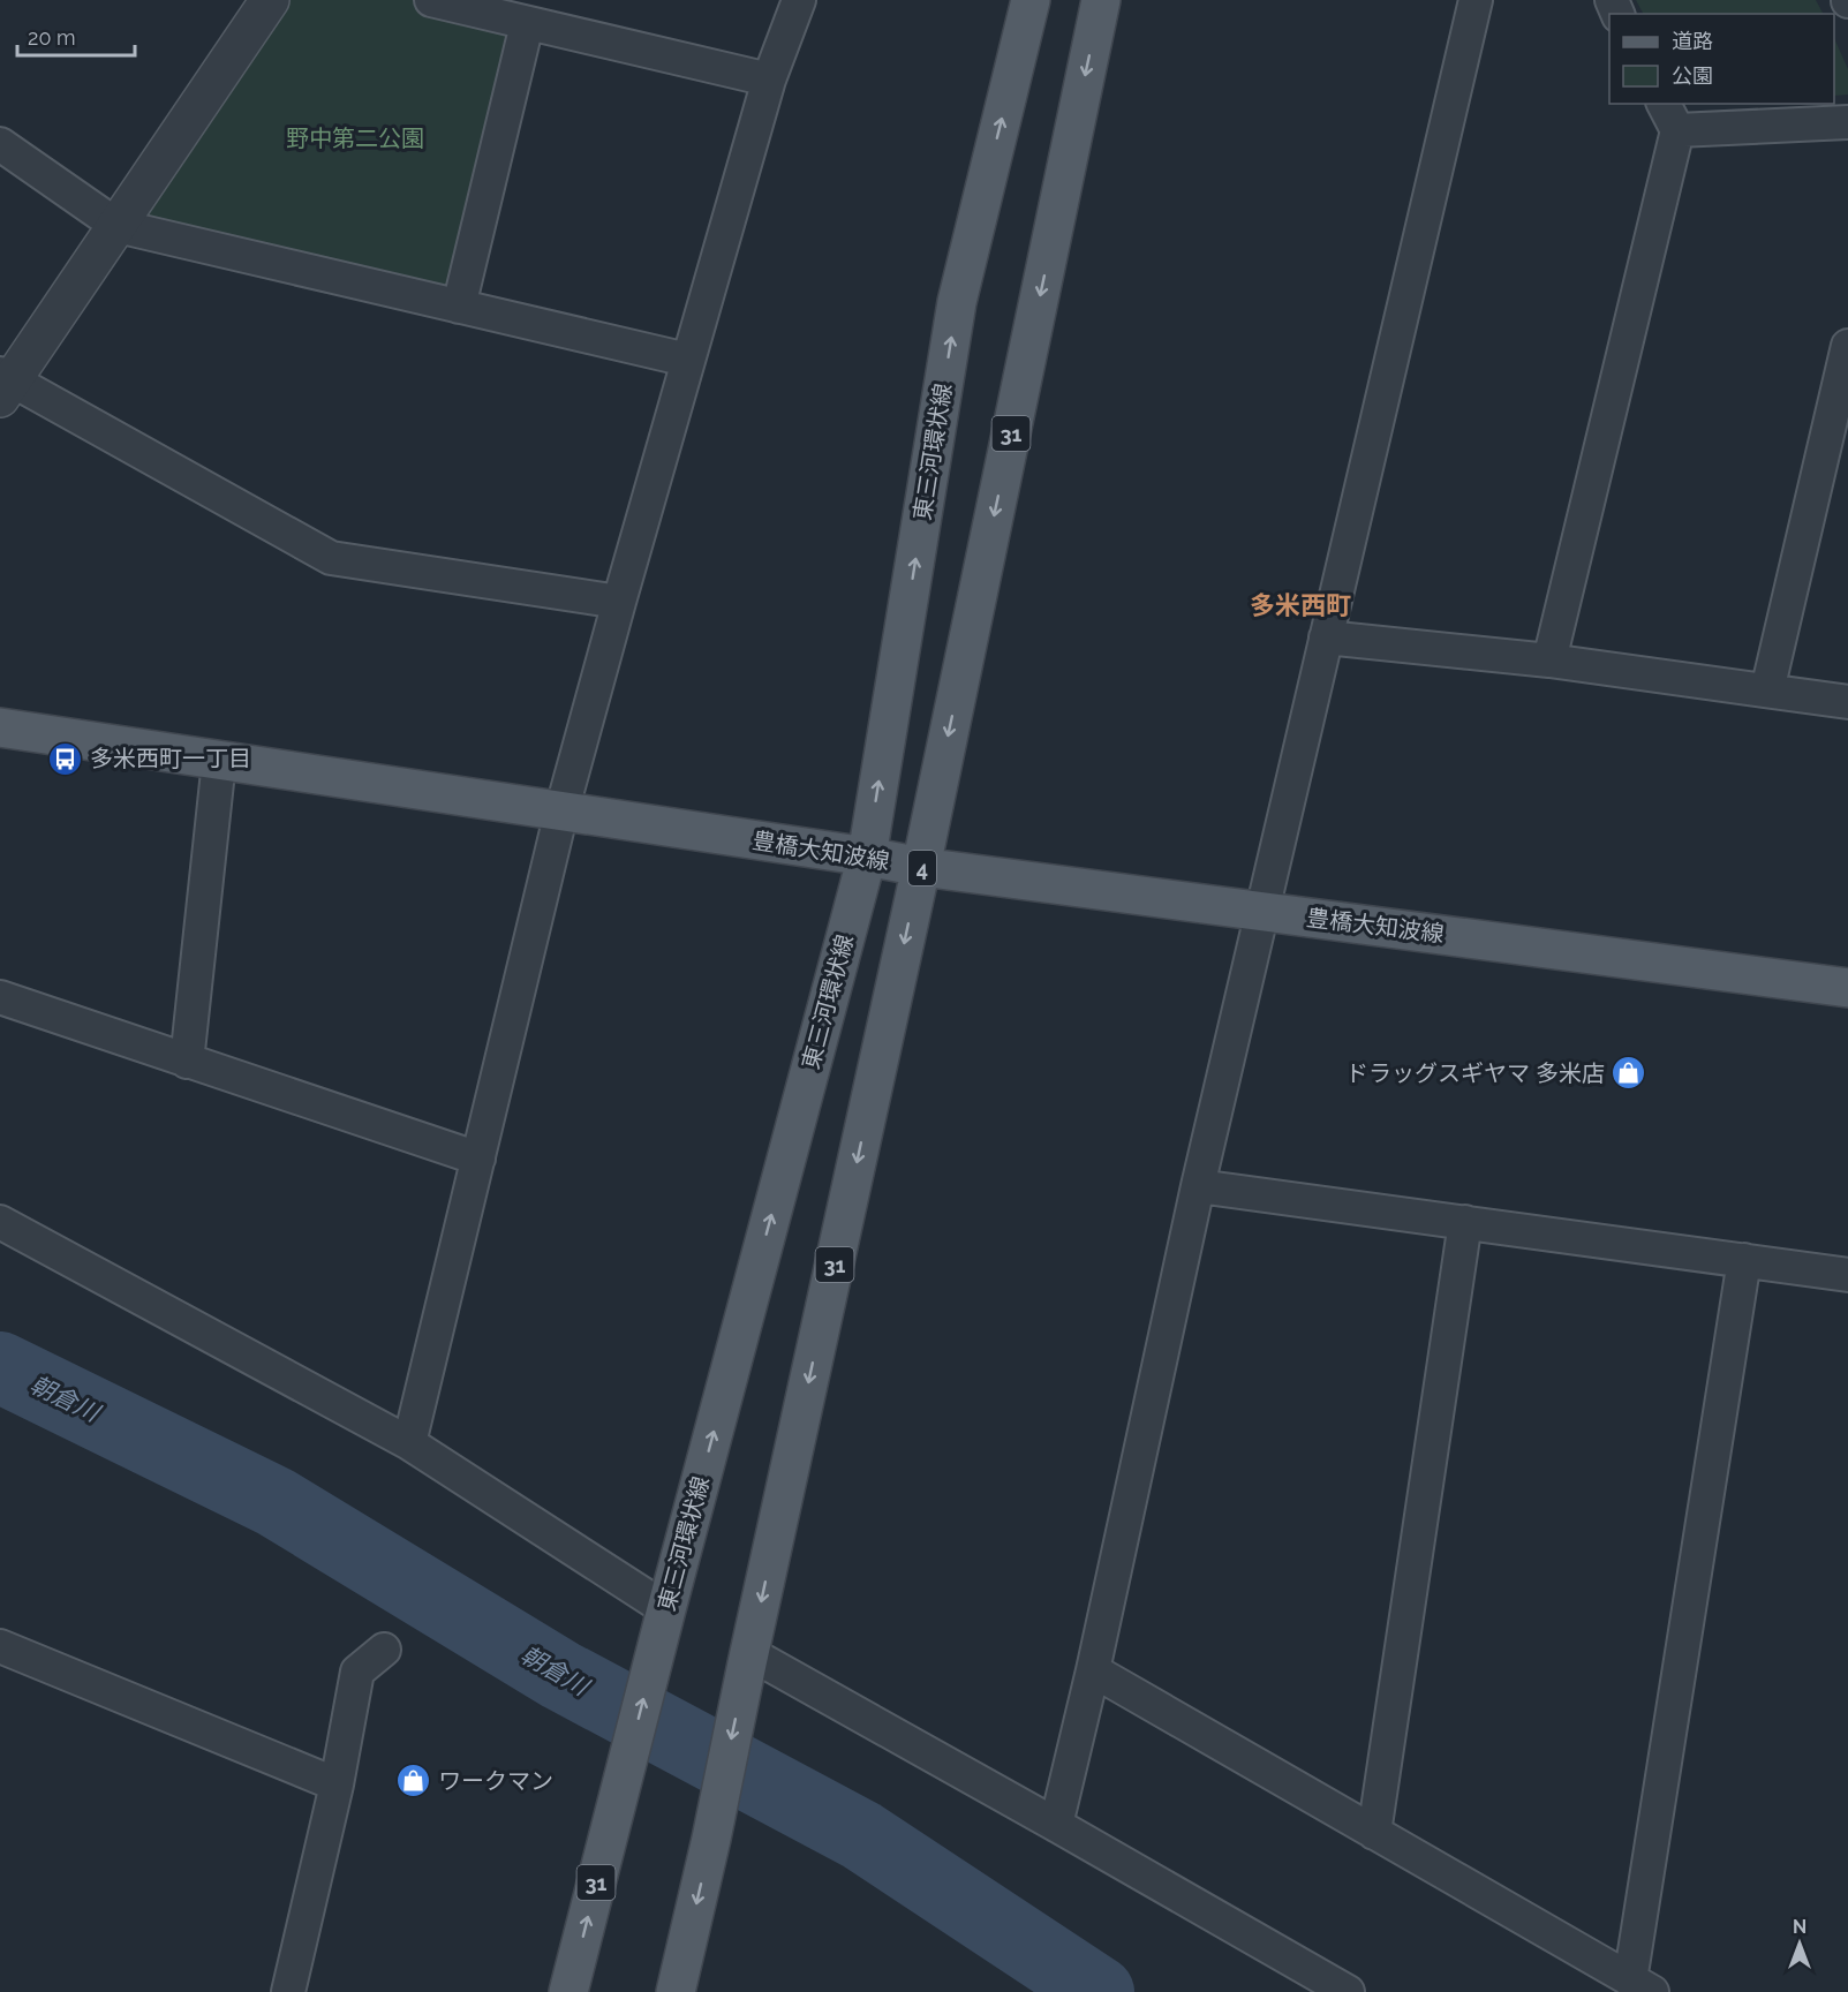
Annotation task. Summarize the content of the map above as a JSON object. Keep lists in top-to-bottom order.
{
  "streets": {
    "main road": [
      "31",
      "東三河環状線",
      "豊橋大知波線",
      "4"
    ]
  },
  "crossings": [
    ["31", "豊橋大知波線"],
    ["東三河環状線", "豊橋大知波線"]
  ],
  "districts": ["多米西町"],
  "water": ["朝倉川"],
  "parks": ["野中第二公園"],
  "places": {
    "bus stop": ["多米西町一丁目"],
    "shop": ["ドラッグスギヤマ 多米店", "ワークマン"]
  },
  "legend": ["道路", "公園"],
  "scale_bar": "20 m",
  "north": "top"
}
